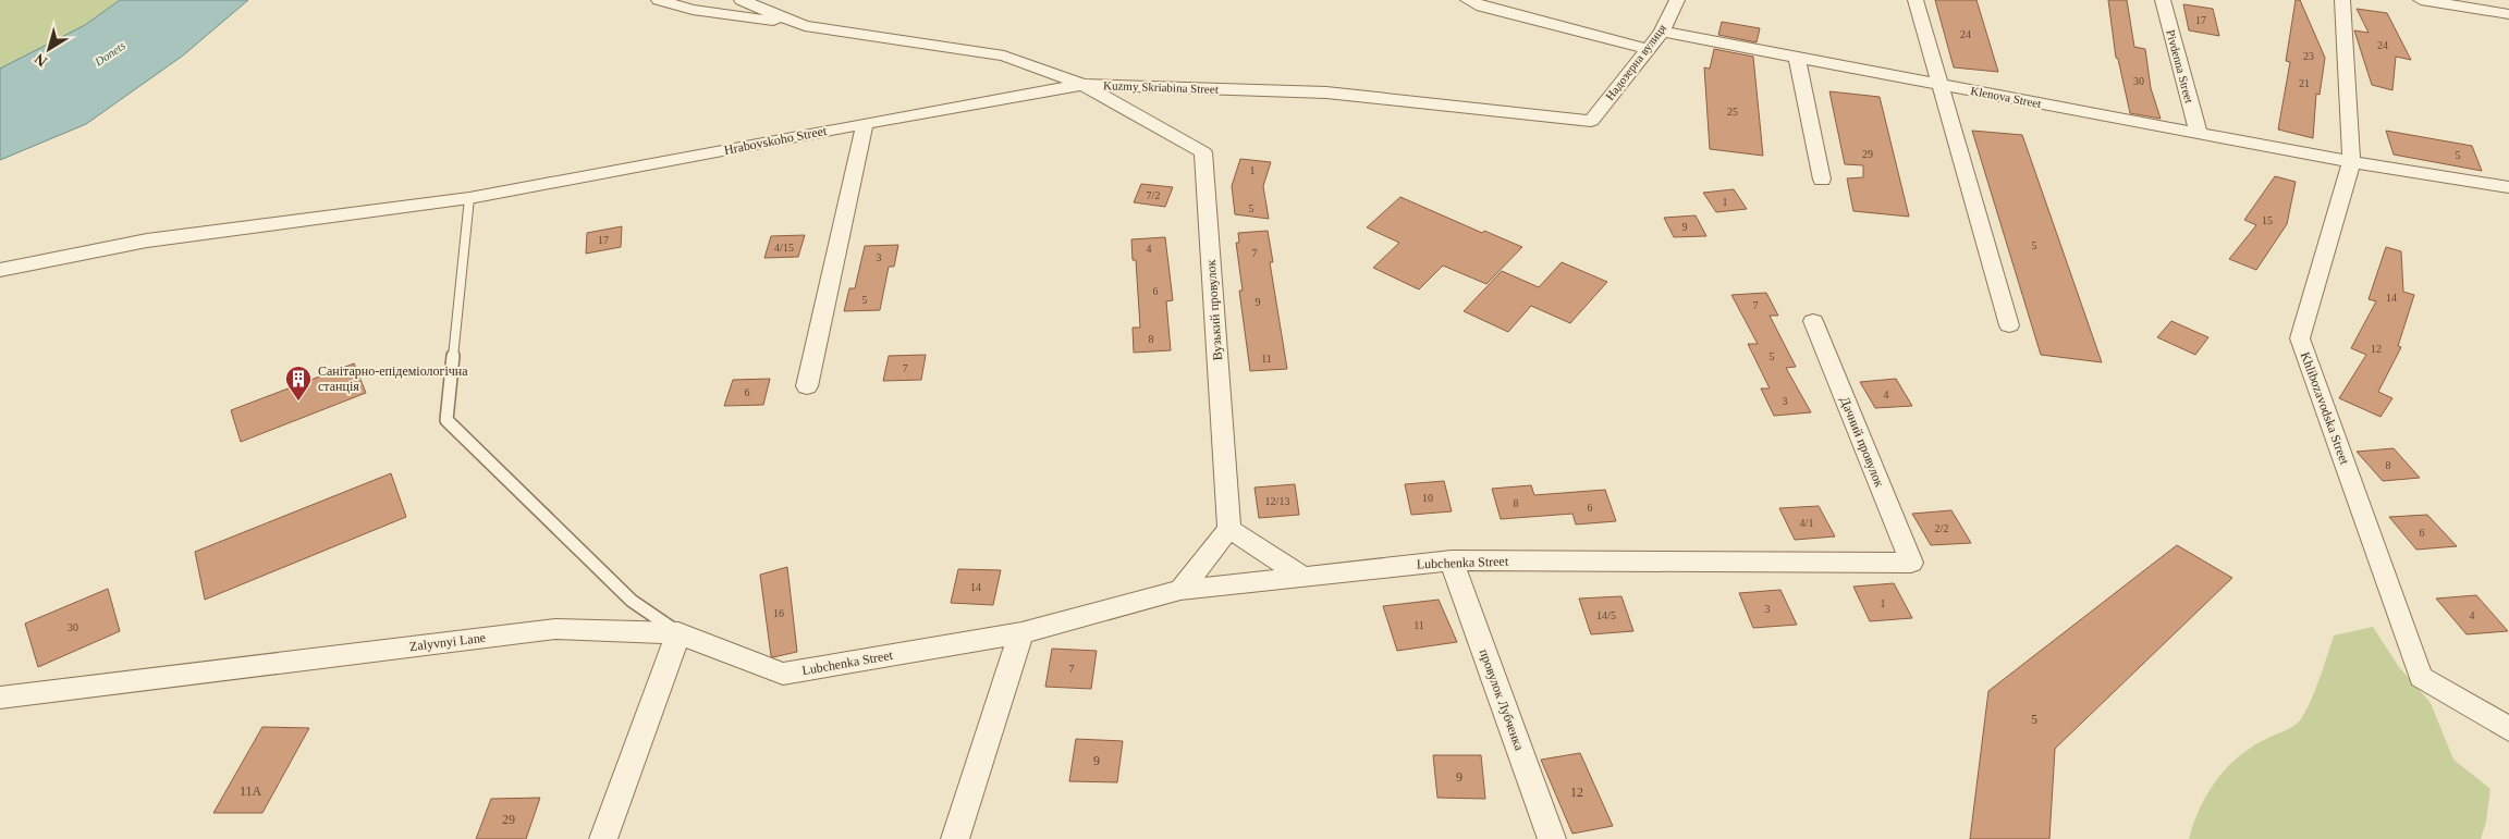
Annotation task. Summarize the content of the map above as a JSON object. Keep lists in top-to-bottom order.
{
  "streets": {
    "street": [
      "Надозерна вулиця",
      "Pivdenna Street",
      "Kuzmy Skriabina Street",
      "Klenova Street",
      "Hrabovskoho Street",
      "Вузький провулок",
      "Khlibozavodska Street",
      "Дачний провулок",
      "Lubchenka Street",
      "Zalyvnyi Lane",
      "провулок Лубченка"
    ]
  },
  "crossings": [
    ["Надозерна вулиця", "Kuzmy Skriabina Street"],
    ["Надозерна вулиця", "Klenova Street"],
    ["Pivdenna Street", "Klenova Street"],
    ["Kuzmy Skriabina Street", "Hrabovskoho Street"],
    ["Kuzmy Skriabina Street", "Вузький провулок"],
    ["Klenova Street", "Khlibozavodska Street"],
    ["Hrabovskoho Street", "Вузький провулок"],
    ["Дачний провулок", "Lubchenka Street"],
    ["Lubchenka Street", "Zalyvnyi Lane"],
    ["Lubchenka Street", "провулок Лубченка"]
  ],
  "water": ["Donets"],
  "places": {
    "building": ["Санітарно-епідеміологічна станція"]
  },
  "house_numbers": [
    "17",
    "24",
    "24",
    "23",
    "30",
    "21",
    "25",
    "29",
    "5",
    "1",
    "7/2",
    "1",
    "5",
    "15",
    "9",
    "17",
    "5",
    "4/15",
    "4",
    "7",
    "3",
    "6",
    "14",
    "5",
    "9",
    "7",
    "8",
    "12",
    "5",
    "11",
    "7",
    "6",
    "4",
    "3",
    "8",
    "10",
    "12/13",
    "8",
    "6",
    "4/1",
    "2/2",
    "6",
    "14",
    "1",
    "3",
    "16",
    "14/5",
    "4",
    "11",
    "30",
    "7",
    "5",
    "9",
    "9",
    "11А",
    "12",
    "29"
  ],
  "north": "bottom left"
}
